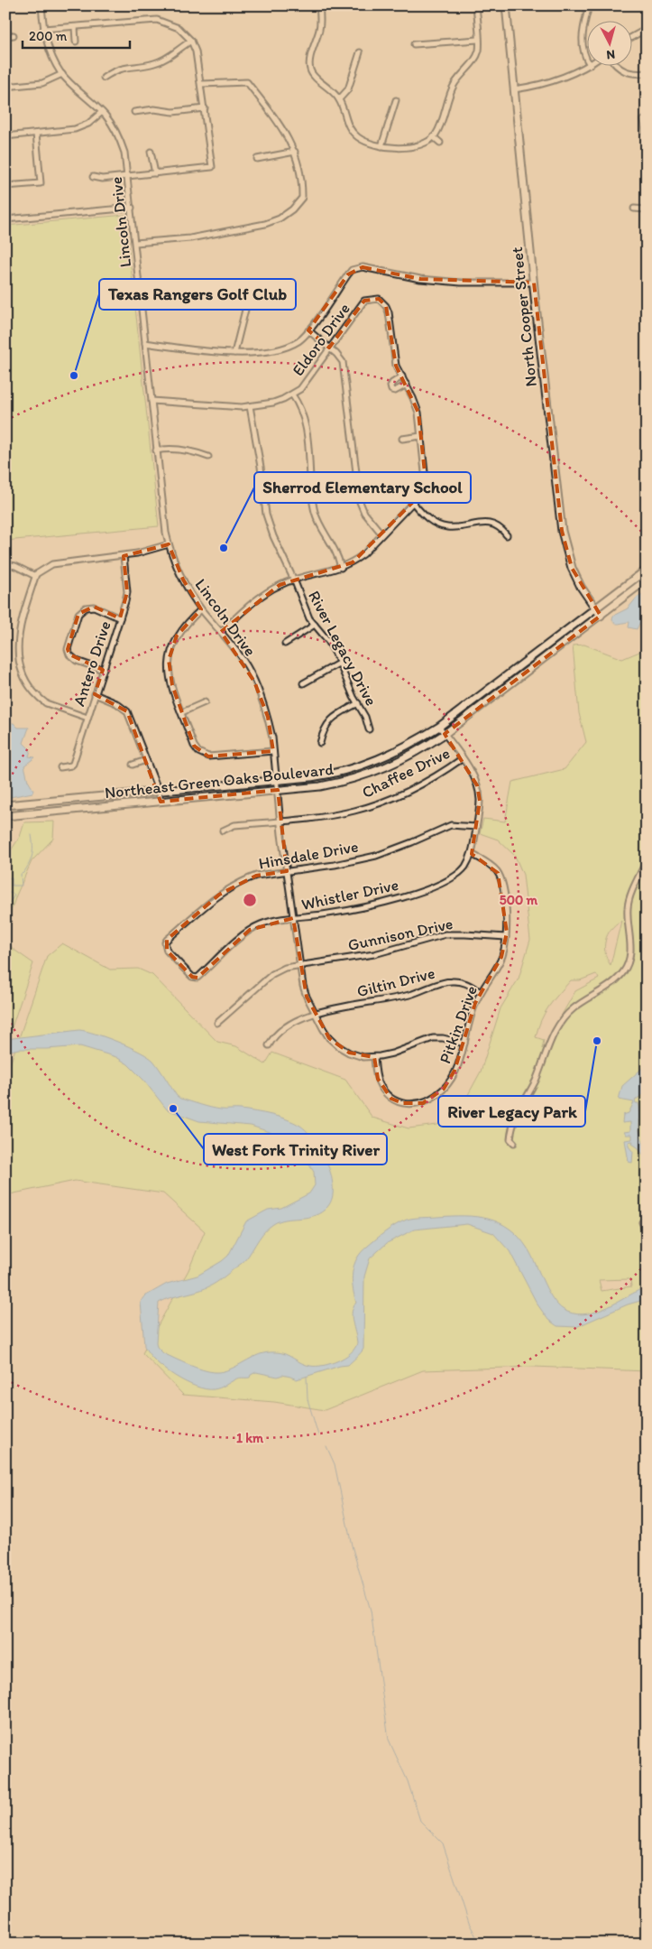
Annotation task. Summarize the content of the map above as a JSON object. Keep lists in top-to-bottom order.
{
  "streets": {
    "main road": ["North Cooper Street", "Northeast Green Oaks Boulevard"],
    "street": [
      "Lincoln Drive",
      "Eldoro Drive",
      "River Legacy Drive",
      "Antero Drive",
      "Chaffee Drive",
      "Hinsdale Drive",
      "Whistler Drive",
      "Gunnison Drive",
      "Giltin Drive",
      "Pitkin Drive"
    ]
  },
  "crossings": [
    ["Lincoln Drive", "Eldoro Drive"],
    ["Lincoln Drive", "Chaffee Drive"],
    ["Lincoln Drive", "Northeast Green Oaks Boulevard"],
    ["Lincoln Drive", "Hinsdale Drive"],
    ["Lincoln Drive", "Whistler Drive"],
    ["Lincoln Drive", "Gunnison Drive"],
    ["Lincoln Drive", "Giltin Drive"],
    ["Lincoln Drive", "Pitkin Drive"],
    ["North Cooper Street", "Northeast Green Oaks Boulevard"],
    ["Eldoro Drive", "River Legacy Drive"],
    ["Chaffee Drive", "Whistler Drive"],
    ["Northeast Green Oaks Boulevard", "Whistler Drive"],
    ["Hinsdale Drive", "Whistler Drive"],
    ["Whistler Drive", "Pitkin Drive"],
    ["Gunnison Drive", "Pitkin Drive"],
    ["Giltin Drive", "Pitkin Drive"]
  ],
  "places": [
    "Texas Rangers Golf Club",
    "Sherrod Elementary School",
    "River Legacy Park",
    "West Fork Trinity River"
  ],
  "scale_bar": "200 m",
  "north": "bottom",
  "rings": ["500 m", "1 km"]
}
